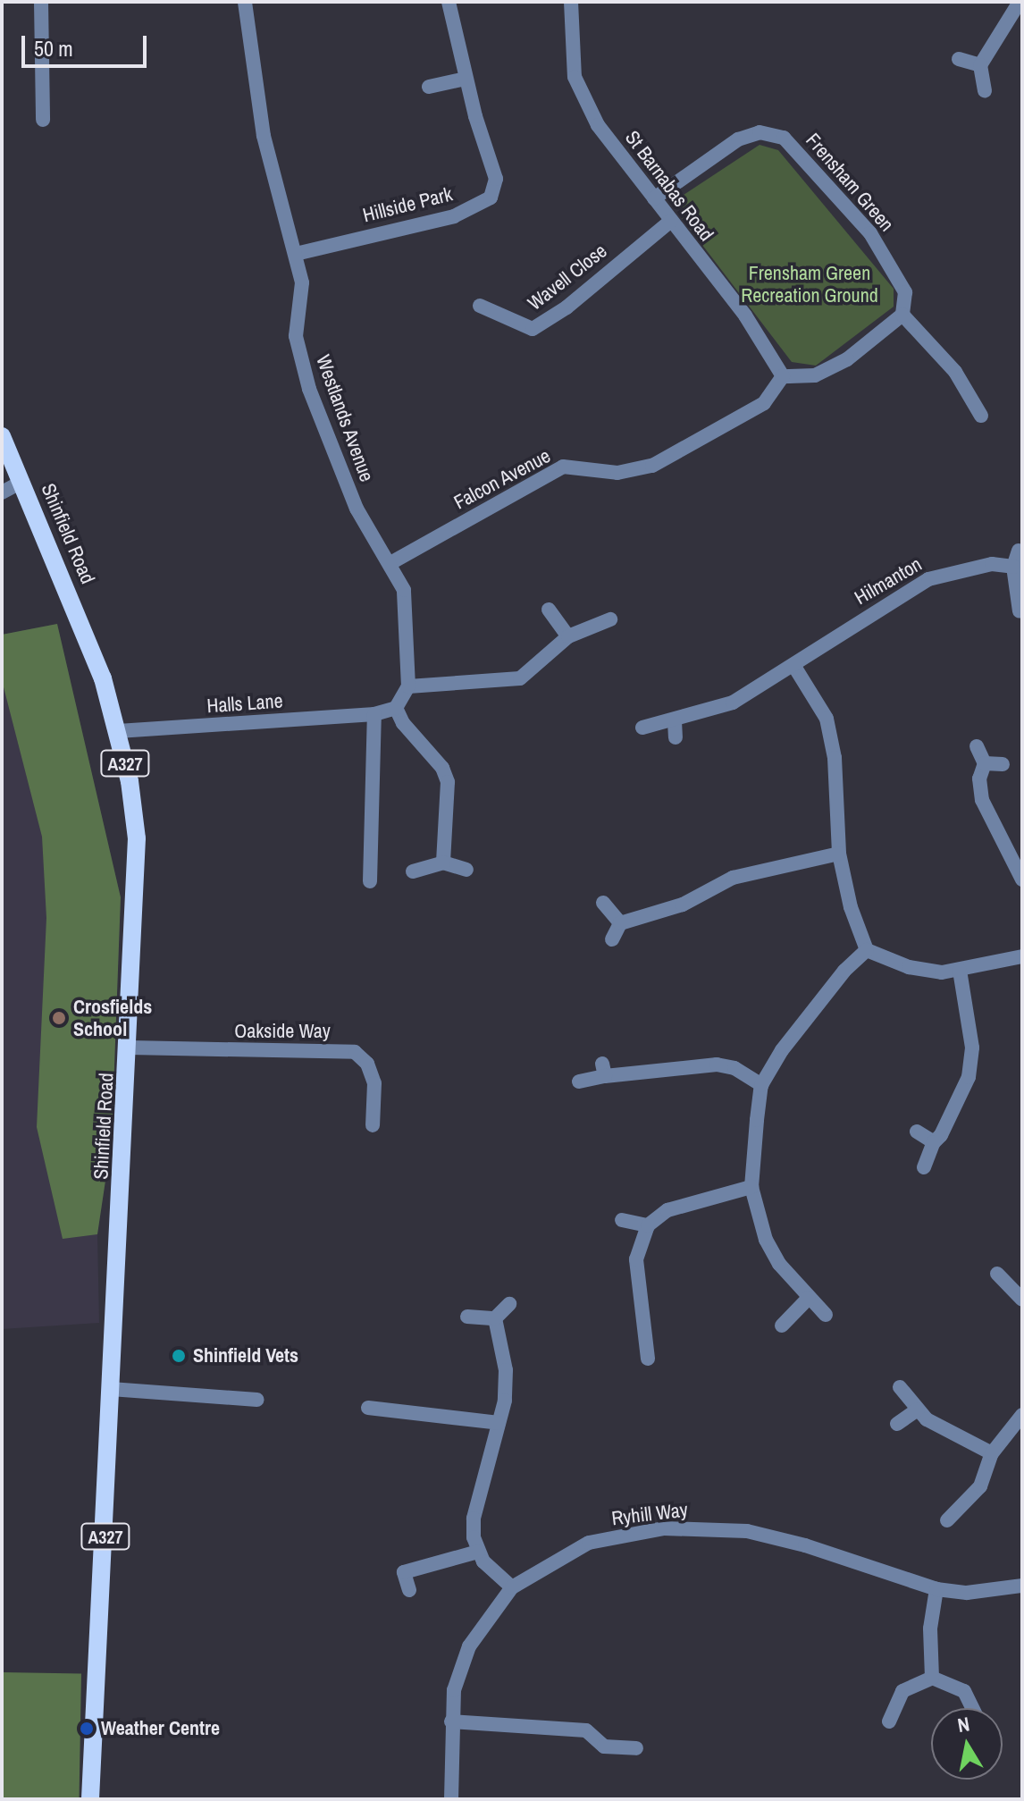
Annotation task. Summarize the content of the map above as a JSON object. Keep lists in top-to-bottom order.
{
  "streets": {
    "main road": ["Shinfield Road", "A327"],
    "street": [
      "Frensham Green",
      "St Barnabas Road",
      "Hillside Park",
      "Wavell Close",
      "Westlands Avenue",
      "Falcon Avenue",
      "Hilmanton",
      "Halls Lane",
      "Oakside Way",
      "Ryhill Way"
    ]
  },
  "crossings": [
    ["Frensham Green", "St Barnabas Road"],
    ["St Barnabas Road", "Wavell Close"],
    ["St Barnabas Road", "Falcon Avenue"],
    ["Hillside Park", "Westlands Avenue"],
    ["Westlands Avenue", "Falcon Avenue"],
    ["Shinfield Road", "Halls Lane"],
    ["Shinfield Road", "Oakside Way"]
  ],
  "parks": ["Frensham Green Recreation Ground"],
  "places": ["Crosfields School", "Shinfield Vets", "Weather Centre"],
  "scale_bar": "50 m",
  "north": "top"
}
